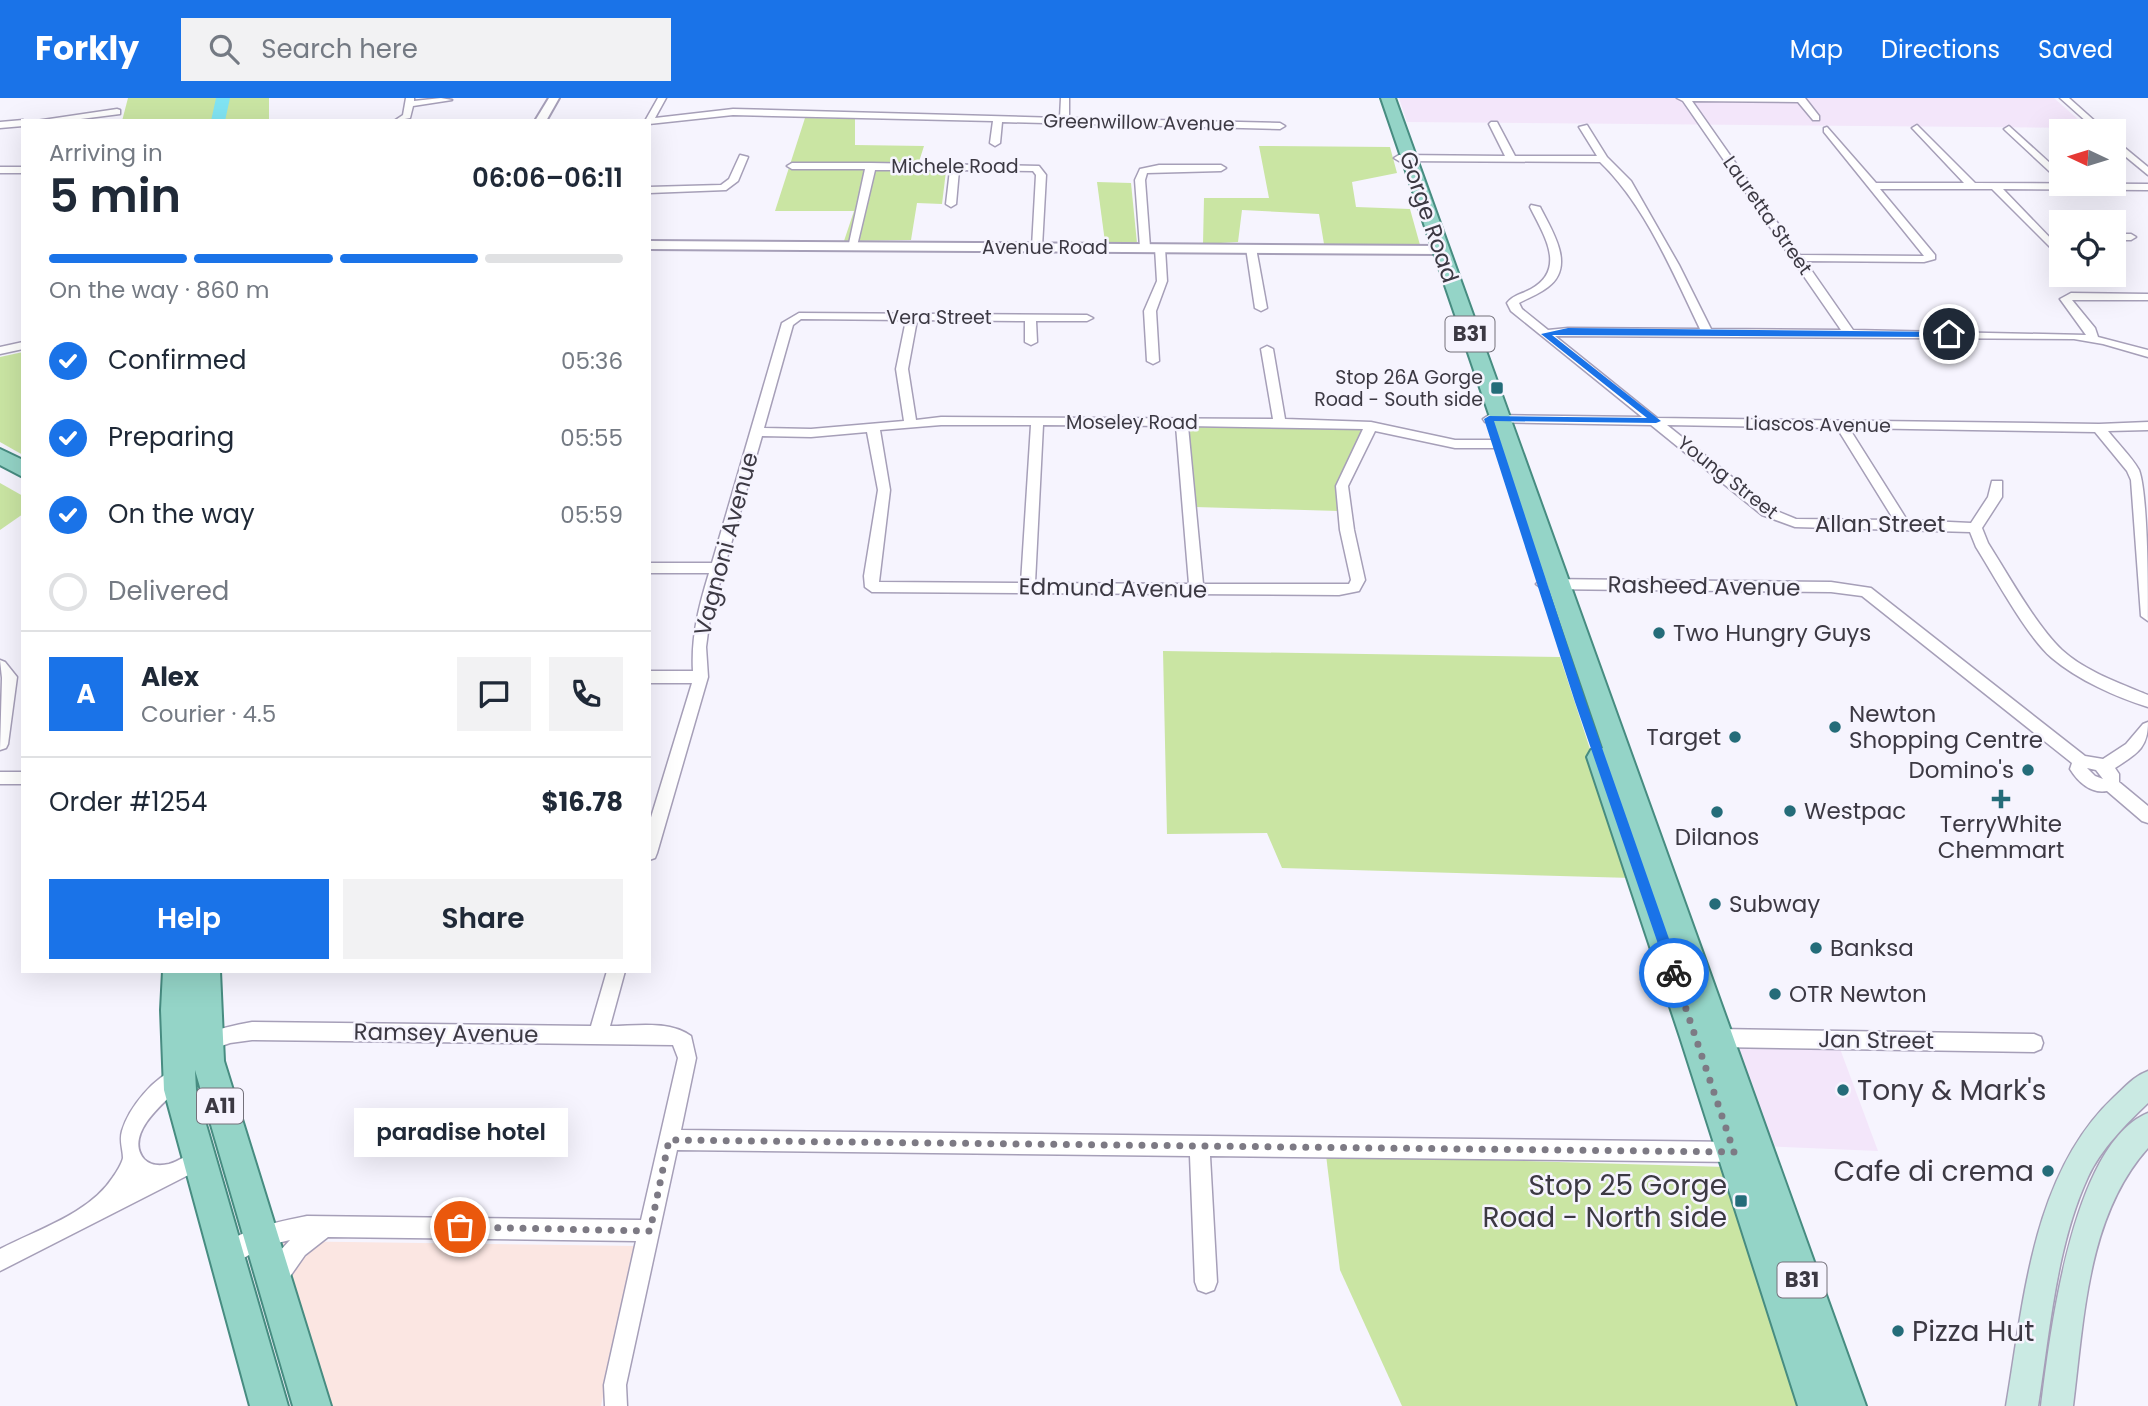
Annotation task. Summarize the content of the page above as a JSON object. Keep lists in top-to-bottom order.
{
  "streets": {
    "main road": ["Gorge Road", "B31", "A11"],
    "street": [
      "Greenwillow Avenue",
      "Michele Road",
      "Lauretta Street",
      "Avenue Road",
      "Vera Street",
      "Moseley Road",
      "Liascos Avenue",
      "Young Street",
      "Allan Street",
      "Vagnoni Avenue",
      "Rasheed Avenue",
      "Edmund Avenue",
      "Ramsey Avenue",
      "Jan Street"
    ]
  },
  "crossings": [
    ["Michele Road", "Avenue Road"],
    ["Gorge Road", "Avenue Road"],
    ["Gorge Road", "Moseley Road"],
    ["Gorge Road", "Liascos Avenue"],
    ["Gorge Road", "Rasheed Avenue"],
    ["Gorge Road", "Jan Street"],
    ["Vera Street", "Vagnoni Avenue"],
    ["Moseley Road", "Vagnoni Avenue"],
    ["Moseley Road", "Edmund Avenue"],
    ["Liascos Avenue", "Young Street"],
    ["Young Street", "Allan Street"],
    ["Ramsey Avenue", "A11"]
  ],
  "places": {
    "transit": ["Stop 26A Gorge Road - South side", "Stop 25 Gorge Road - North side"],
    "other": [
      "Two Hungry Guys",
      "Newton Shopping Centre",
      "Target",
      "Domino's",
      "Westpac",
      "Dilanos",
      "Subway",
      "Banksa",
      "OTR Newton",
      "Tony & Mark's",
      "Cafe di crema",
      "paradise hotel",
      "Pizza Hut"
    ],
    "health": ["TerryWhite Chemmart"]
  },
  "north": "left",
  "page": {
    "header": "Forkly",
    "search": "Search here",
    "nav": ["Map", "Directions", "Saved"],
    "heading": ["5 min", "Arriving in", "06:06–06:11"],
    "panel": [
      "Alex",
      "Courier · 4.5",
      "Order #1254",
      "$16.78"
    ],
    "bar": "On the way · 860 m",
    "list": [
      ["Confirmed", "05:36"],
      ["Preparing", "05:55"],
      ["On the way", "05:59"],
      "Delivered"
    ],
    "round": "A",
    "buttons": ["Help", "Share"],
    "bubble": "paradise hotel"
  }
}
